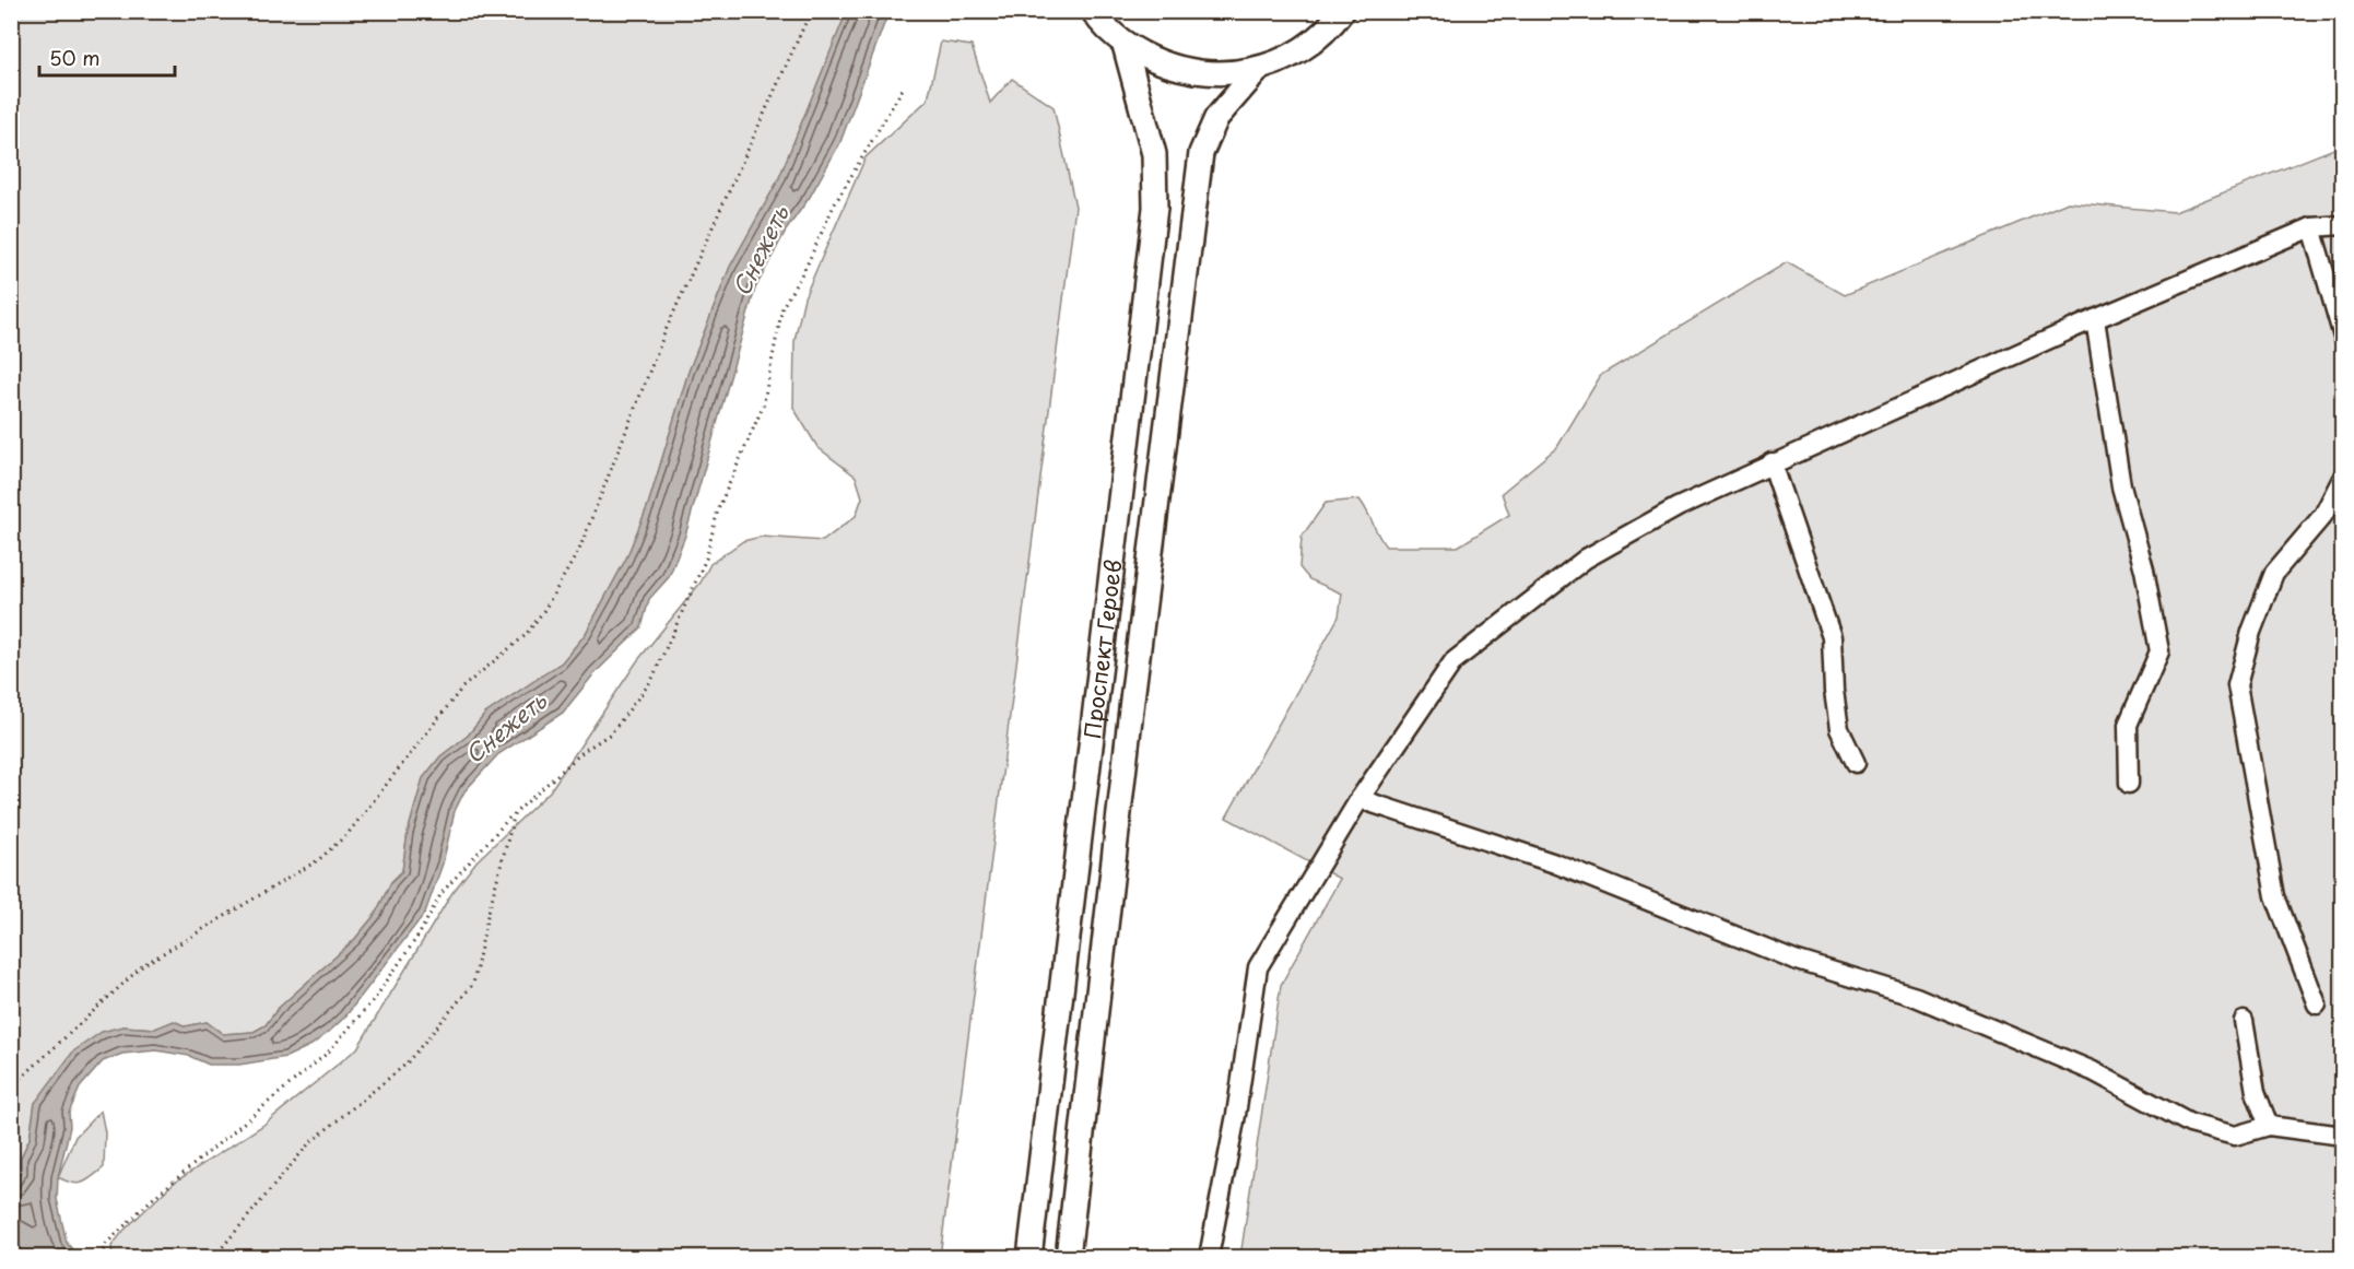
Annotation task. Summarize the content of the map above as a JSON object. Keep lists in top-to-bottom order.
{
  "streets": {
    "main road": ["Проспект Героев"]
  },
  "water": ["Снежеть"],
  "scale_bar": "50 m"
}
